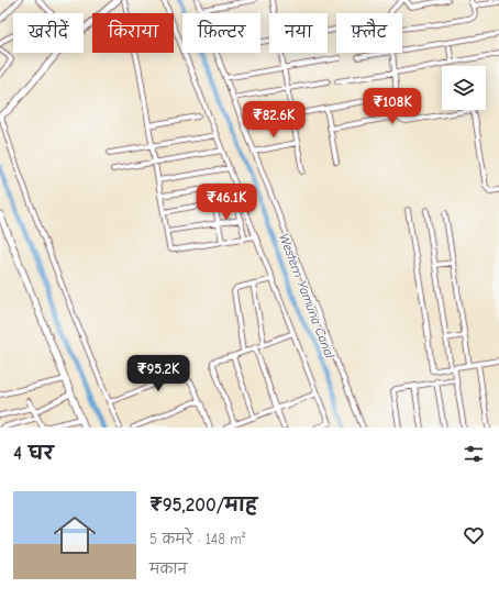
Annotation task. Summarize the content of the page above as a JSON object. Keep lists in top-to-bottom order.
{
  "water": ["Western Yamuna Canal"],
  "page": {
    "chip": [
      "खरीदें",
      "किराया",
      "फ़िल्टर",
      "नया",
      "फ़्लैट"
    ],
    "price": [
      "₹108K",
      "₹82.6K",
      "₹46.1K",
      "₹95.2K"
    ],
    "heading": "4 घर",
    "list": [
      {
        "name": "₹95,200/माह",
        "note": "5 कमरे · 148 m² · मकान"
      }
    ]
  }
}
